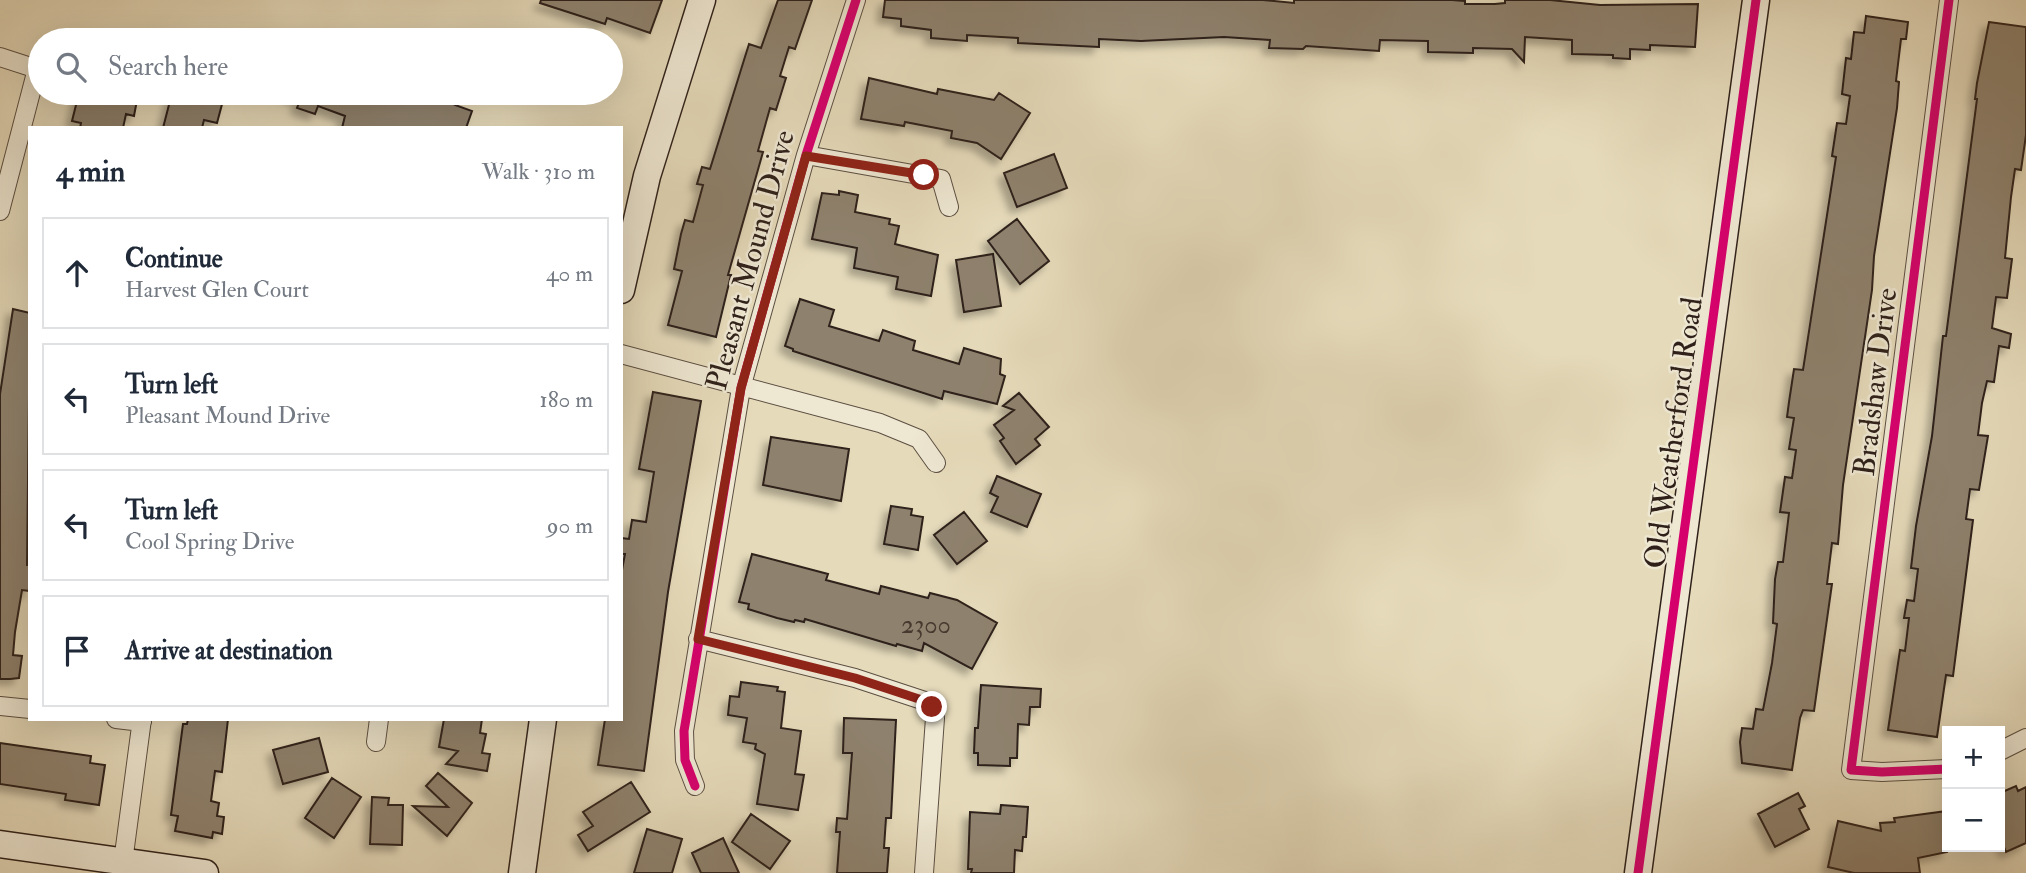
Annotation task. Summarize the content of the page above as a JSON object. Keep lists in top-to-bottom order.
{
  "streets": {
    "street": ["Pleasant Mound Drive", "Bradshaw Drive", "Old Weatherford Road"]
  },
  "house_numbers": ["2300"],
  "page": {
    "search": "Search here",
    "heading": ["4 min", "Walk · 310 m"],
    "list": [
      ["Continue", "Harvest Glen Court", "40 m"],
      ["Turn left", "Pleasant Mound Drive", "180 m"],
      ["Turn left", "Cool Spring Drive", "90 m"],
      "Arrive at destination"
    ],
    "map_buttons": ["+", "−"]
  }
}
